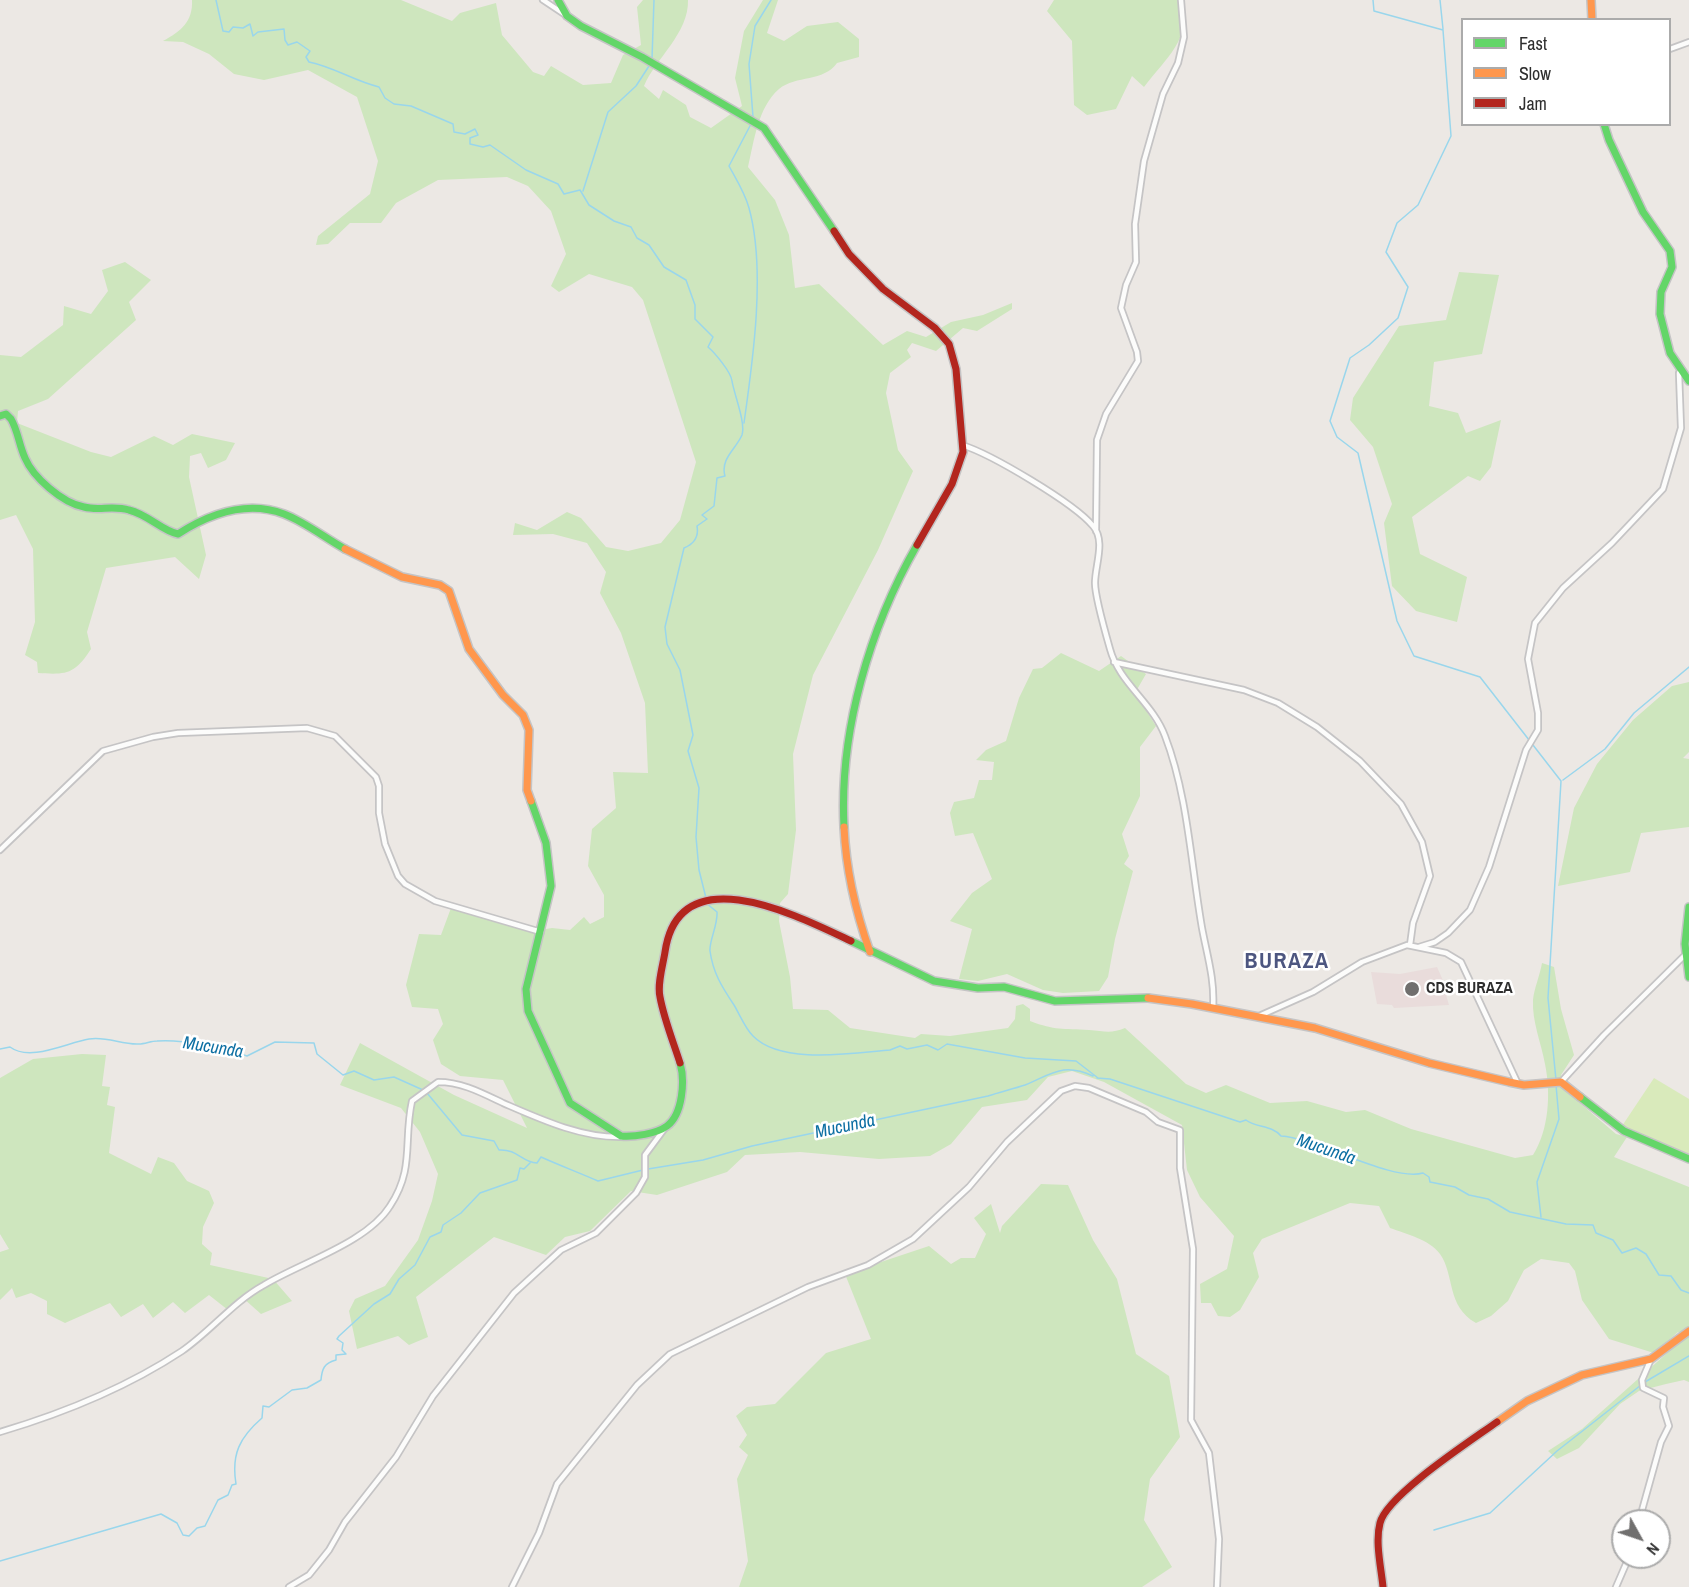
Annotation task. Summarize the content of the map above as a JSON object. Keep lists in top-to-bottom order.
{
  "districts": ["BURAZA"],
  "water": ["Mucunda"],
  "places": ["CDS BURAZA"],
  "legend": ["Fast", "Slow", "Jam"],
  "north": "bottom right"
}
